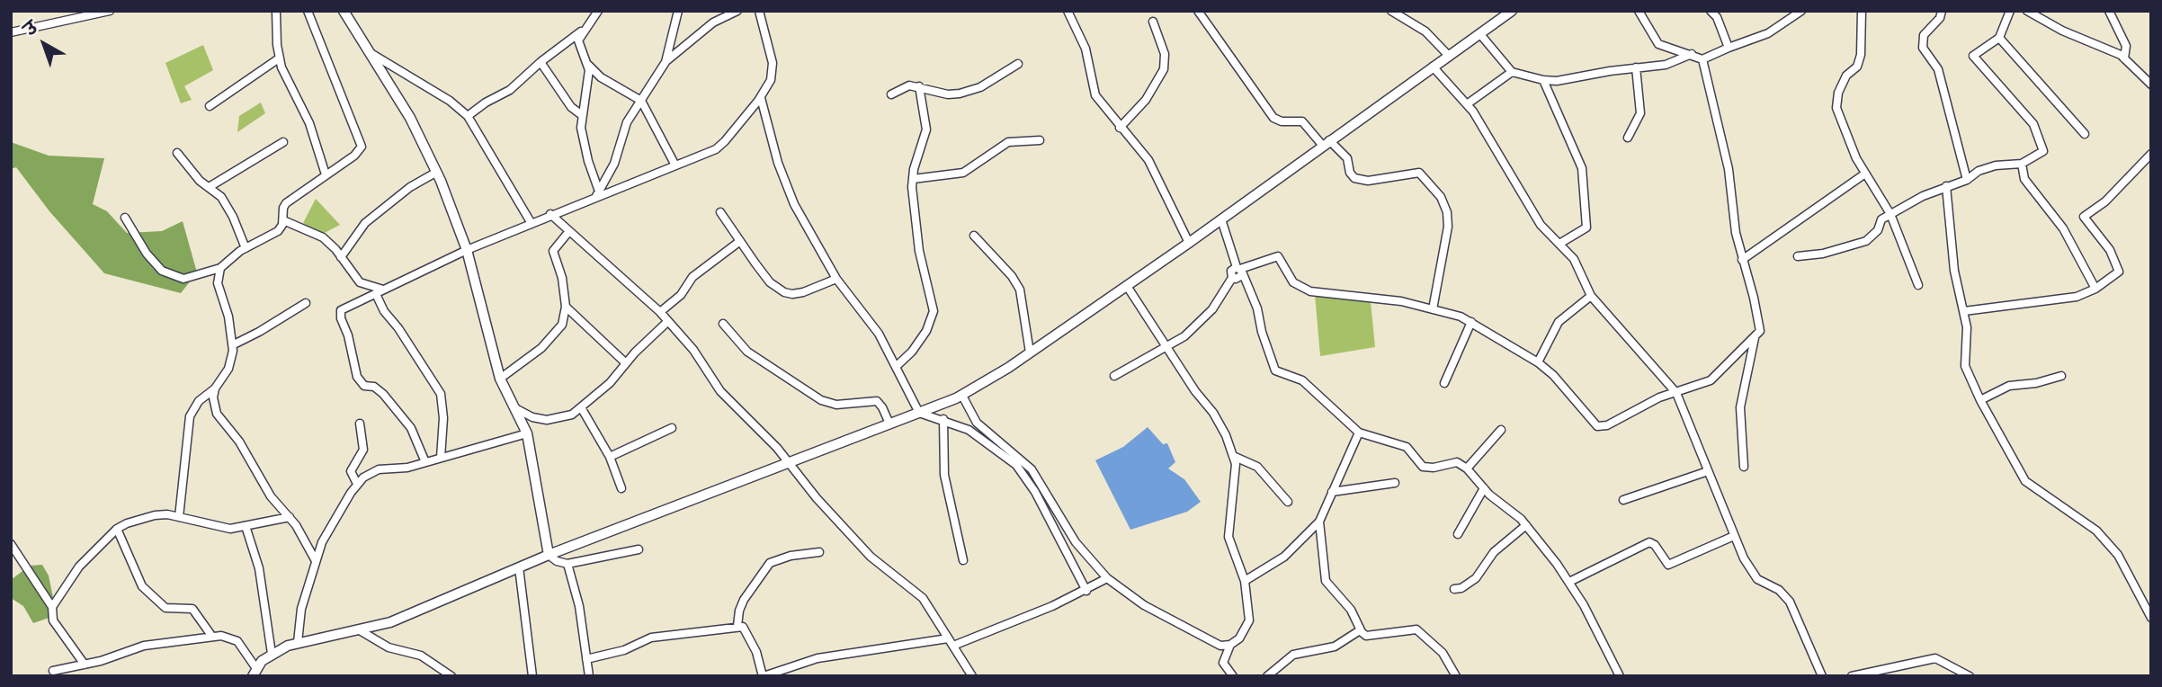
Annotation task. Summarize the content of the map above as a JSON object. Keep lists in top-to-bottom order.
{
  "north": "top left"
}
